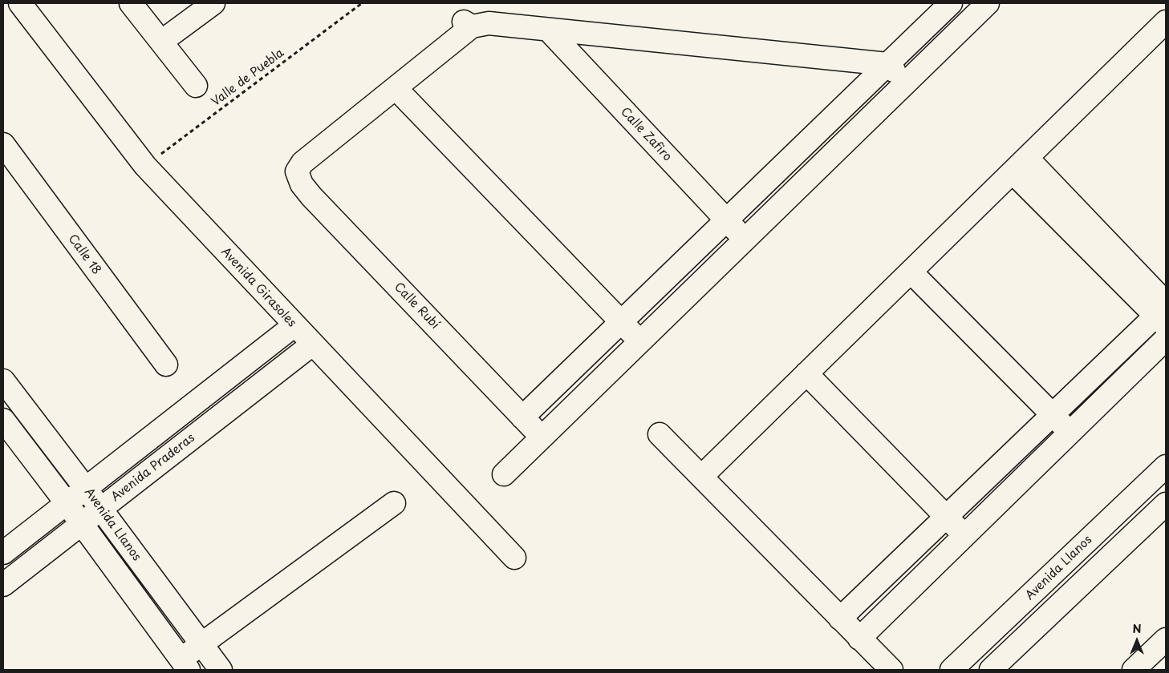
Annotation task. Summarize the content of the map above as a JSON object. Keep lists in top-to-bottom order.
{
  "streets": {
    "street": [
      "Calle Zafiro",
      "Calle 18",
      "Avenida Girasoles",
      "Calle Rubí",
      "Avenida Praderas",
      "Avenida Llanos"
    ],
    "path": ["Valle de Puebla"]
  },
  "crossings": [
    ["Valle de Puebla", "Avenida Girasoles"],
    ["Avenida Girasoles", "Avenida Praderas"],
    ["Avenida Praderas", "Avenida Llanos"]
  ],
  "north": "top"
}
